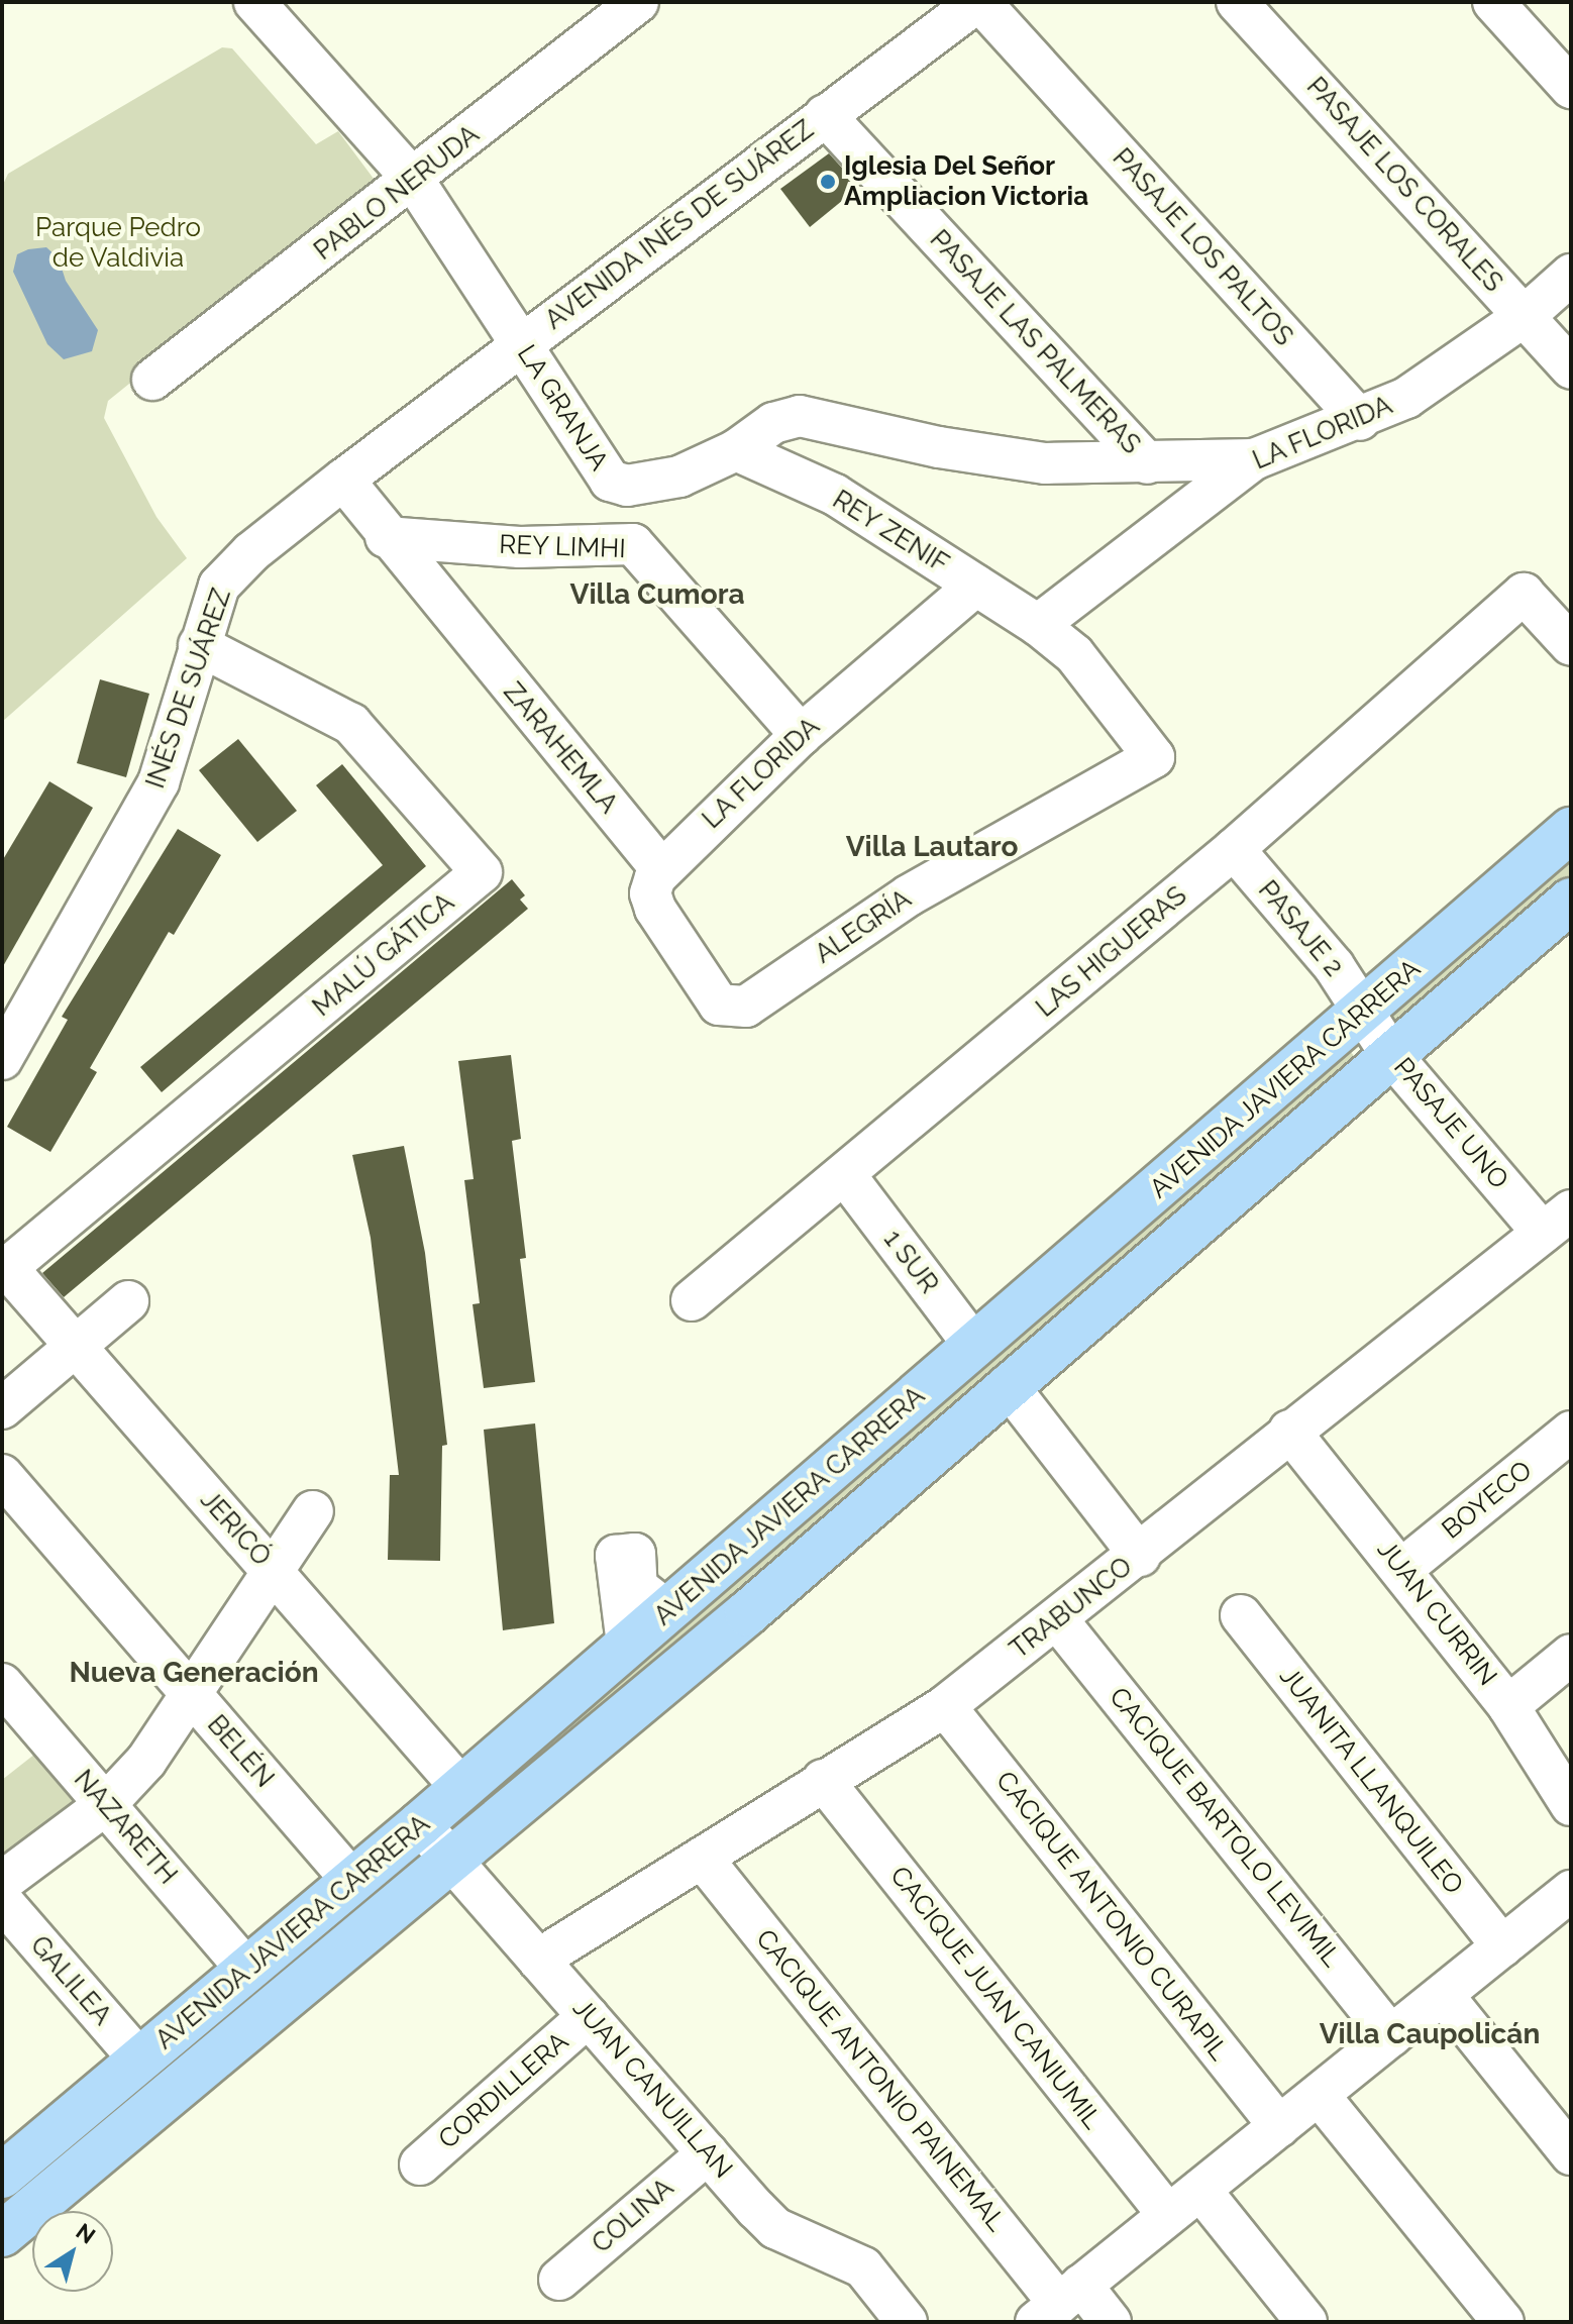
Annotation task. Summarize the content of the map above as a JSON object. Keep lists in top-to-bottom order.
{
  "streets": {
    "main road": ["AVENIDA JAVIERA CARRERA"],
    "street": [
      "PASAJE LOS CORALES",
      "PABLO NERUDA",
      "AVENIDA INÉS DE SUÁREZ",
      "PASAJE LOS PALTOS",
      "PASAJE LAS PALMERAS",
      "LA GRANJA",
      "LA FLORIDA",
      "REY ZENIF",
      "REY LIMHI",
      "INÉS DE SUÁREZ",
      "ZARAHEMLA",
      "ALEGRÍA",
      "PASAJE 2",
      "LAS HIGUERAS",
      "MALÚ GÁTICA",
      "PASAJE UNO",
      "1 SUR",
      "BOYECO",
      "JERICÓ",
      "TRABUNCO",
      "JUAN CURRIN",
      "BELÉN",
      "JUANITA LLANQUILEO",
      "NAZARETH",
      "CACIQUE BARTOLO LEVIMIL",
      "CACIQUE ANTONIO CURAPIL",
      "GALILEA",
      "CACIQUE JUAN CANIUMIL",
      "CACIQUE ANTONIO PAINEMAL",
      "JUAN CANUILLAN",
      "CORDILLERA",
      "COLINA"
    ]
  },
  "crossings": [
    ["PASAJE LOS CORALES", "LA FLORIDA"],
    ["PABLO NERUDA", "LA GRANJA"],
    ["AVENIDA INÉS DE SUÁREZ", "PASAJE LOS PALTOS"],
    ["AVENIDA INÉS DE SUÁREZ", "PASAJE LAS PALMERAS"],
    ["AVENIDA INÉS DE SUÁREZ", "LA GRANJA"],
    ["AVENIDA INÉS DE SUÁREZ", "INÉS DE SUÁREZ"],
    ["AVENIDA INÉS DE SUÁREZ", "ZARAHEMLA"],
    ["PASAJE LOS PALTOS", "LA FLORIDA"],
    ["PASAJE LAS PALMERAS", "LA GRANJA"],
    ["LA GRANJA", "LA FLORIDA"],
    ["LA GRANJA", "REY ZENIF"],
    ["LA FLORIDA", "REY ZENIF"],
    ["LA FLORIDA", "REY LIMHI"],
    ["LA FLORIDA", "ZARAHEMLA"],
    ["LA FLORIDA", "ALEGRÍA"],
    ["REY ZENIF", "ALEGRÍA"],
    ["REY LIMHI", "ZARAHEMLA"],
    ["INÉS DE SUÁREZ", "ZARAHEMLA"],
    ["INÉS DE SUÁREZ", "MALÚ GÁTICA"],
    ["ZARAHEMLA", "ALEGRÍA"],
    ["PASAJE 2", "LAS HIGUERAS"],
    ["PASAJE 2", "AVENIDA JAVIERA CARRERA"],
    ["PASAJE 2", "PASAJE UNO"],
    ["LAS HIGUERAS", "1 SUR"],
    ["MALÚ GÁTICA", "JERICÓ"],
    ["AVENIDA JAVIERA CARRERA", "PASAJE UNO"],
    ["AVENIDA JAVIERA CARRERA", "1 SUR"],
    ["AVENIDA JAVIERA CARRERA", "JERICÓ"],
    ["AVENIDA JAVIERA CARRERA", "BELÉN"],
    ["AVENIDA JAVIERA CARRERA", "NAZARETH"],
    ["AVENIDA JAVIERA CARRERA", "GALILEA"],
    ["AVENIDA JAVIERA CARRERA", "JUAN CANUILLAN"],
    ["PASAJE UNO", "TRABUNCO"],
    ["BOYECO", "JUAN CURRIN"],
    ["TRABUNCO", "JUAN CURRIN"],
    ["TRABUNCO", "CACIQUE BARTOLO LEVIMIL"],
    ["TRABUNCO", "CACIQUE ANTONIO CURAPIL"],
    ["TRABUNCO", "CACIQUE JUAN CANIUMIL"],
    ["TRABUNCO", "CACIQUE ANTONIO PAINEMAL"],
    ["TRABUNCO", "JUAN CANUILLAN"],
    ["JUAN CANUILLAN", "CORDILLERA"],
    ["JUAN CANUILLAN", "COLINA"]
  ],
  "districts": [
    "Villa Cumora",
    "Villa Lautaro",
    "Nueva Generación",
    "Villa Caupolicán"
  ],
  "parks": ["Parque Pedro de Valdivia"],
  "places": ["Iglesia Del Señor Ampliacion Victoria"],
  "north": "top right"
}
